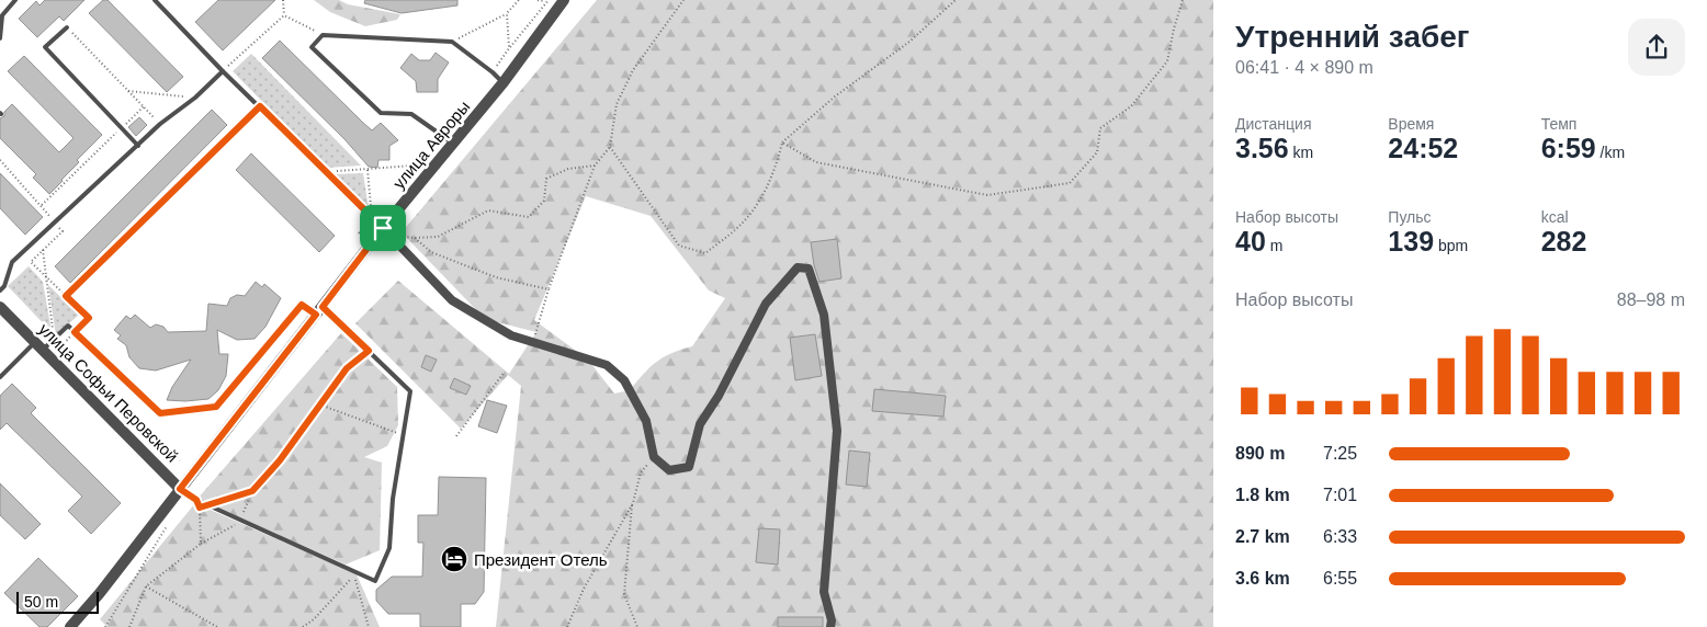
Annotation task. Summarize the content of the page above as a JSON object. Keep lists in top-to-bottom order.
{
  "streets": {
    "street": ["улица Авроры", "улица Софьи Перовской"]
  },
  "crossings": [
    ["улица Авроры", "улица Софьи Перовской"]
  ],
  "places": {
    "hotel": ["Президент Отель"]
  },
  "scale_bar": "50 m",
  "page": {
    "heading": ["Утренний забег", "06:41 · 4 × 890 m"],
    "stats": [
      ["Дистанция", "3.56 km"],
      ["Время", "24:52"],
      ["Темп", "6:59 /km"],
      ["Набор высоты", "40 m"],
      ["Пульс", "139 bpm"],
      ["kcal", "282"]
    ],
    "chart": ["Набор высоты", "88–98 m"],
    "list": [
      {
        "name": "890 m",
        "note": "7:25"
      },
      {
        "name": "1.8 km",
        "note": "7:01"
      },
      {
        "name": "2.7 km",
        "note": "6:33"
      },
      {
        "name": "3.6 km",
        "note": "6:55"
      }
    ],
    "scale": "50 m"
  }
}
